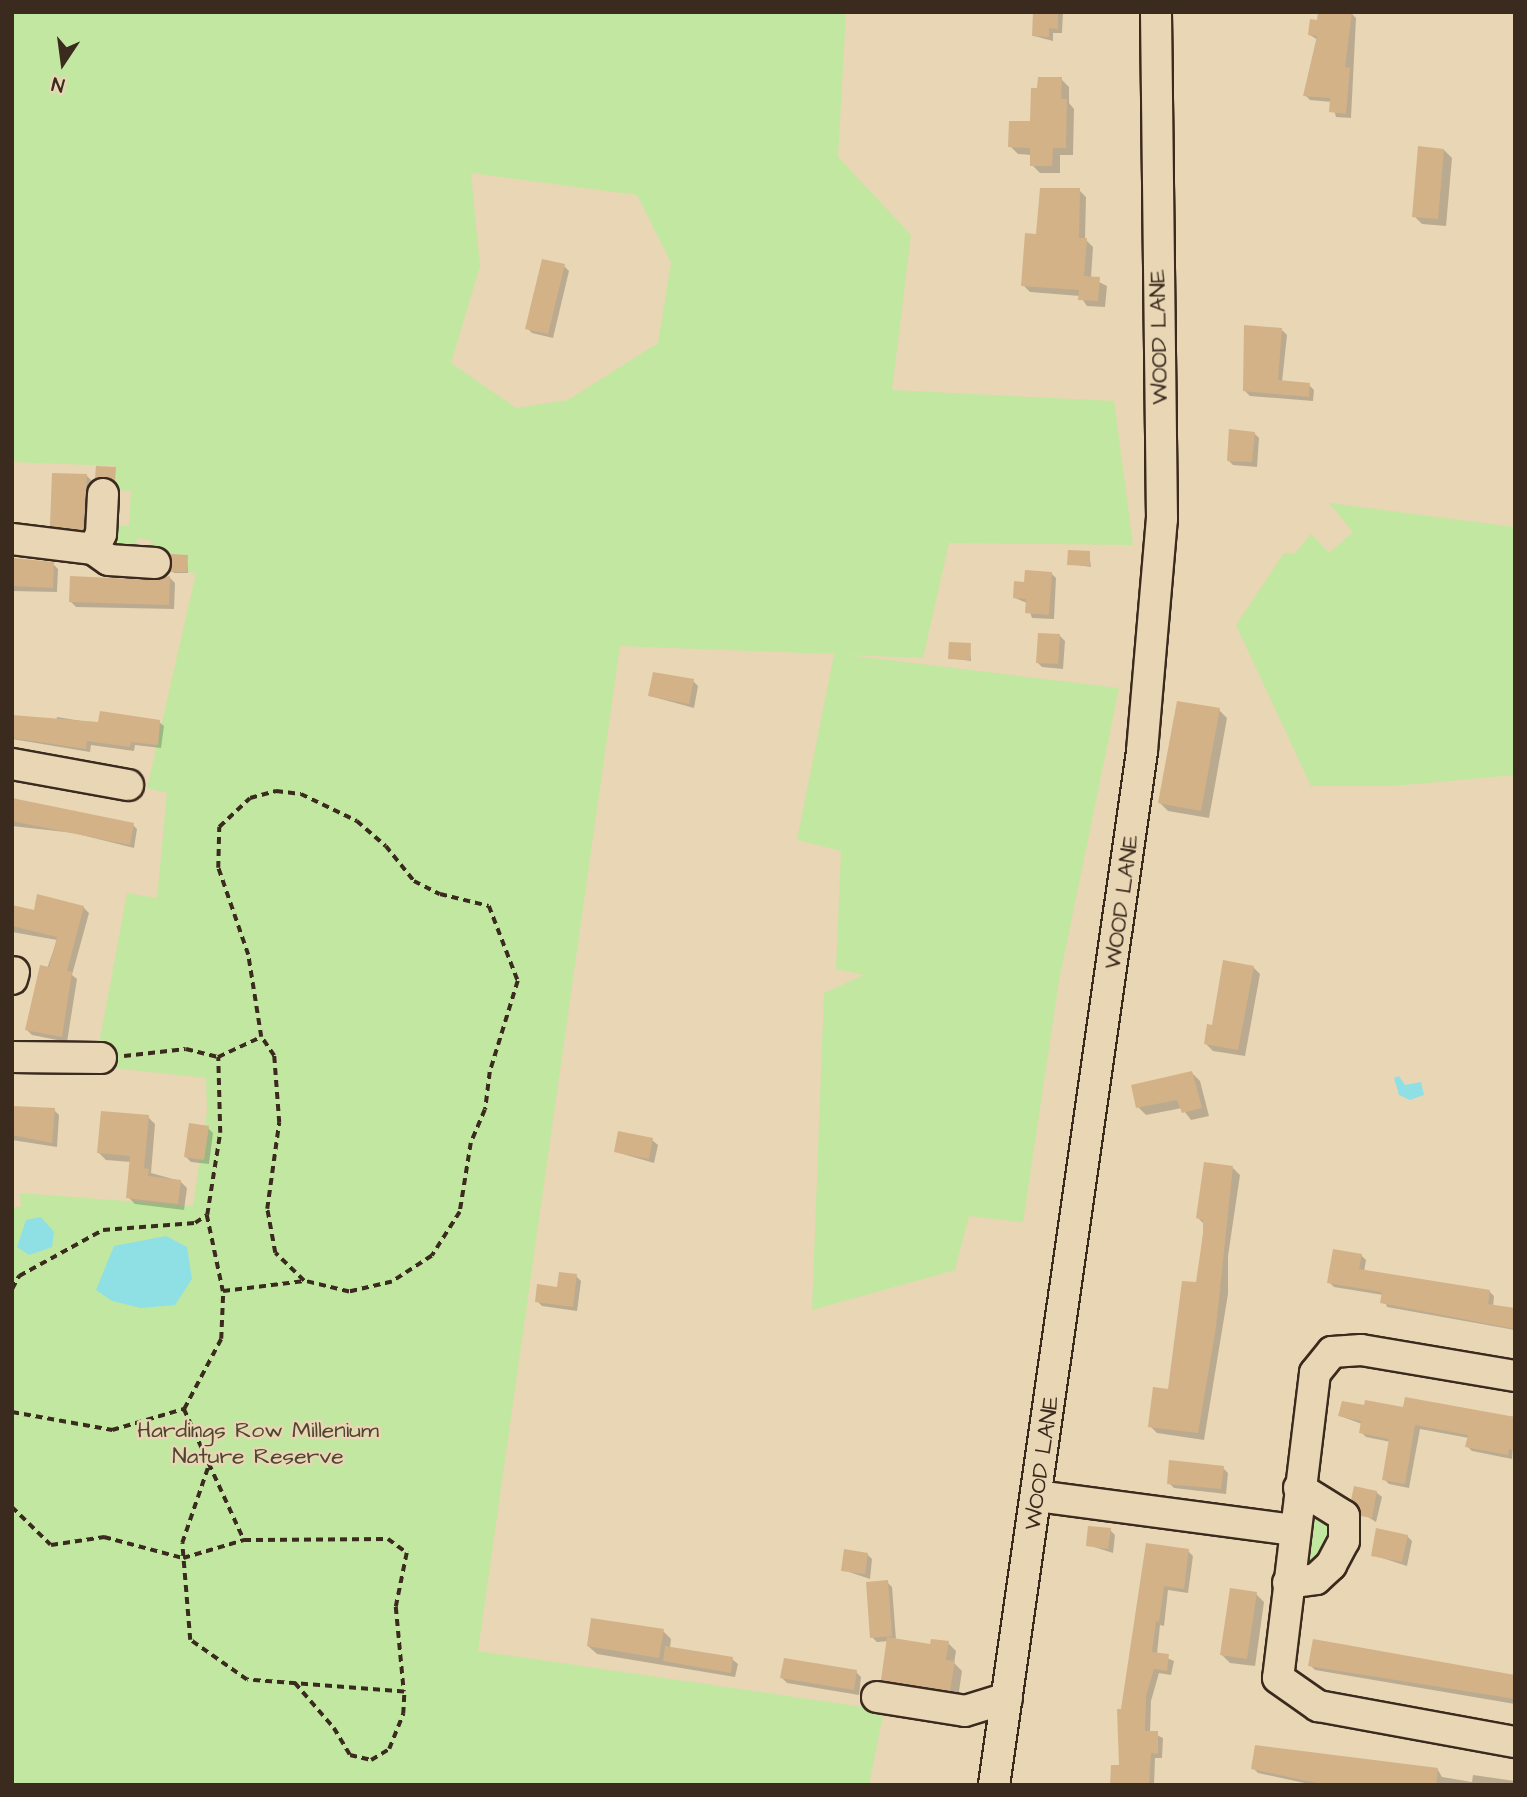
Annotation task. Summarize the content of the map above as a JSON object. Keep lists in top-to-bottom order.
{
  "streets": {
    "street": ["WOOD LANE"]
  },
  "parks": ["Hardings Row Millenium Nature Reserve"],
  "north": "bottom"
}
